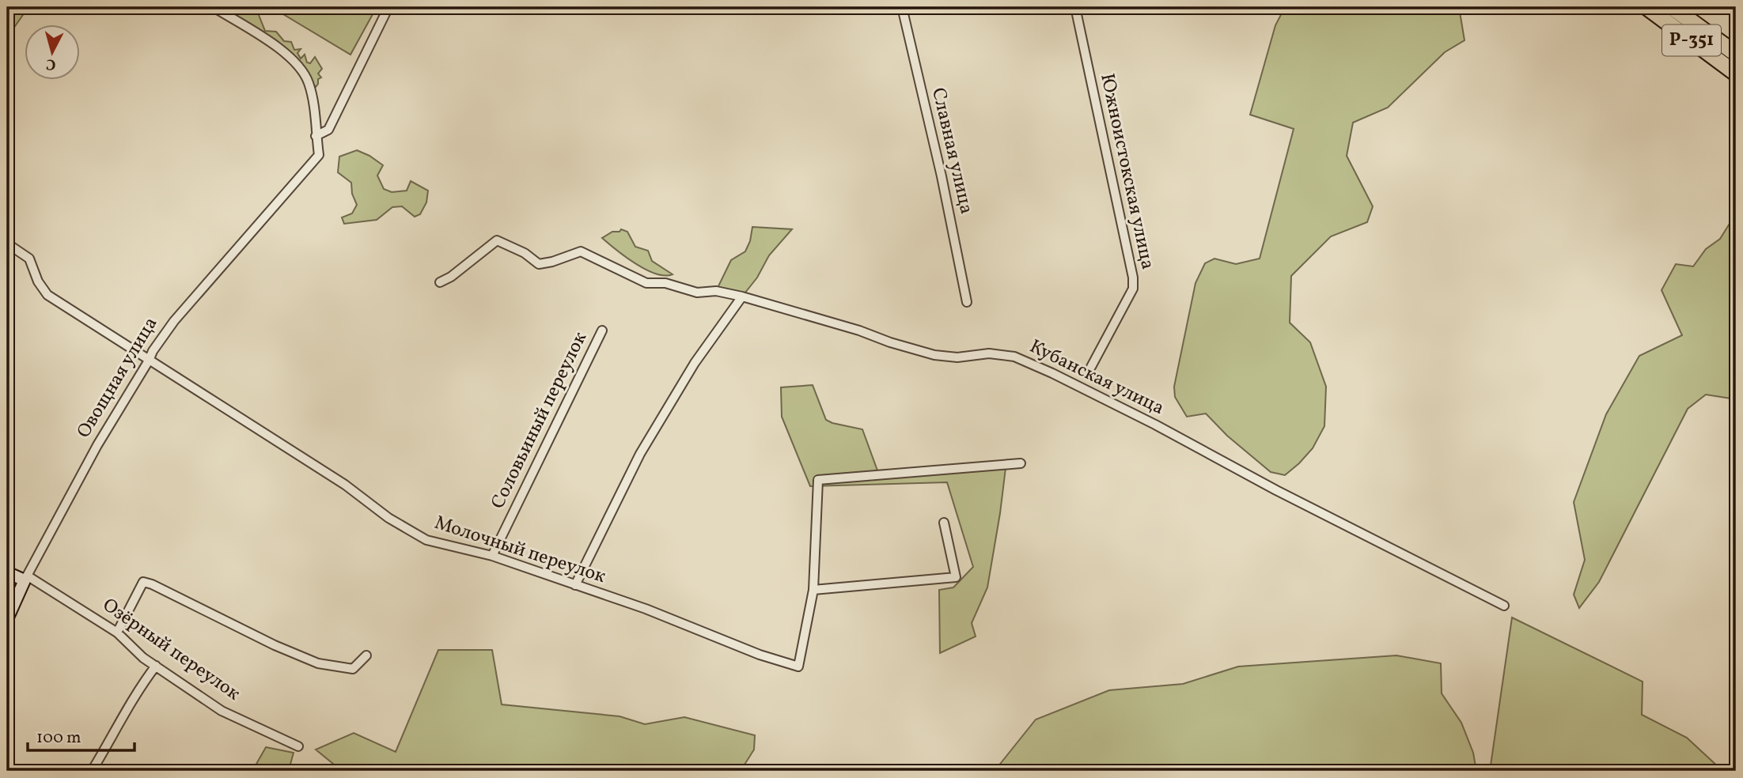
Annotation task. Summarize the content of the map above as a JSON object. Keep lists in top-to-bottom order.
{
  "streets": {
    "highway": ["Р-351"],
    "street": [
      "Славная улица",
      "Южноистокская улица",
      "Овощная улица",
      "Кубанская улица",
      "Соловьиный переулок",
      "Молочный переулок",
      "Озёрный переулок"
    ]
  },
  "crossings": [
    ["Овощная улица", "Молочный переулок"],
    ["Овощная улица", "Озёрный переулок"],
    ["Соловьиный переулок", "Молочный переулок"]
  ],
  "scale_bar": "100 m",
  "north": "bottom"
}
